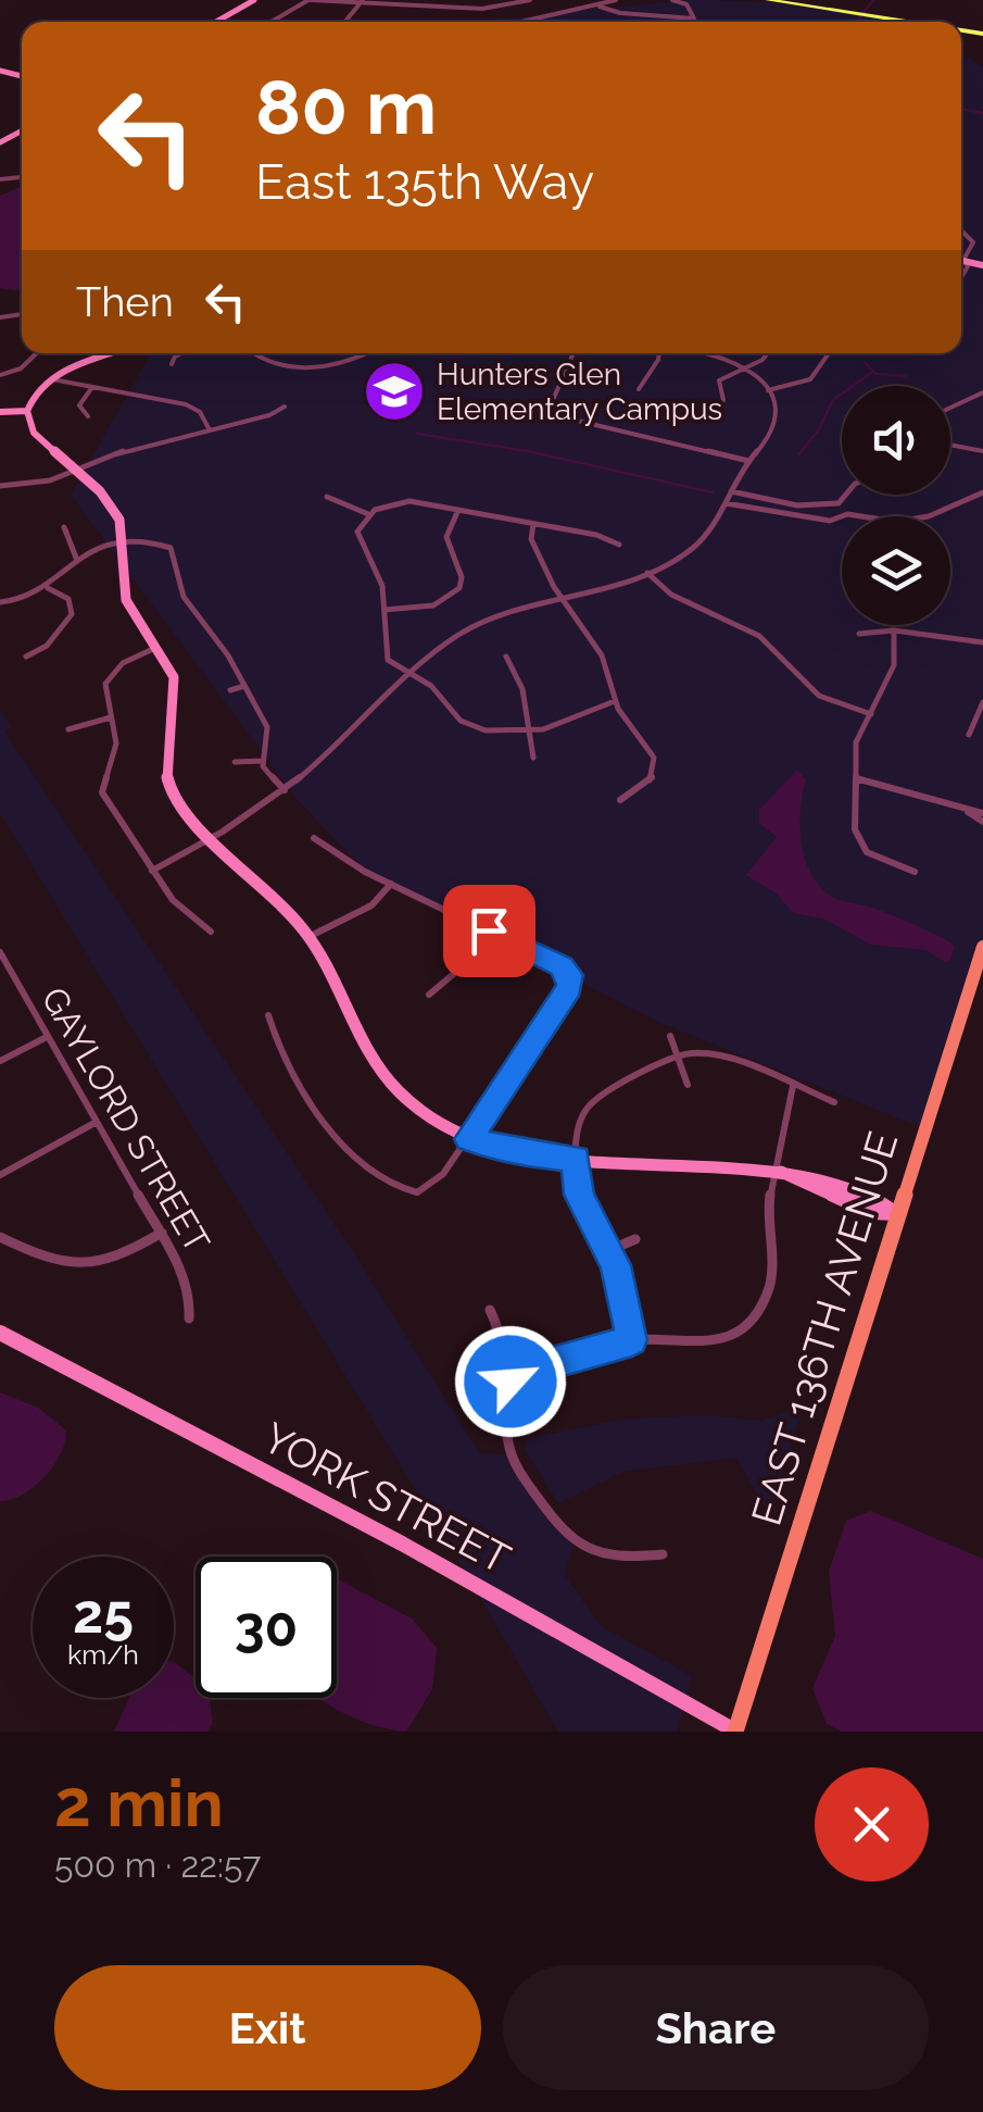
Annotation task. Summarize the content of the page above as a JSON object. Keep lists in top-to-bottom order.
{
  "streets": {
    "main road": ["EAST 136TH AVENUE"],
    "street": ["GAYLORD STREET", "YORK STREET"]
  },
  "crossings": [
    ["EAST 136TH AVENUE", "YORK STREET"]
  ],
  "places": {
    "school or university": ["Hunters Glen Elementary Campus"]
  },
  "page": {
    "turn": ["80 m", "East 135th Way"],
    "then": "Then",
    "speed": "25 km/h",
    "limit": "30",
    "heading": ["2 min", "500 m · 22:57"],
    "buttons": ["Exit", "Share"]
  }
}
